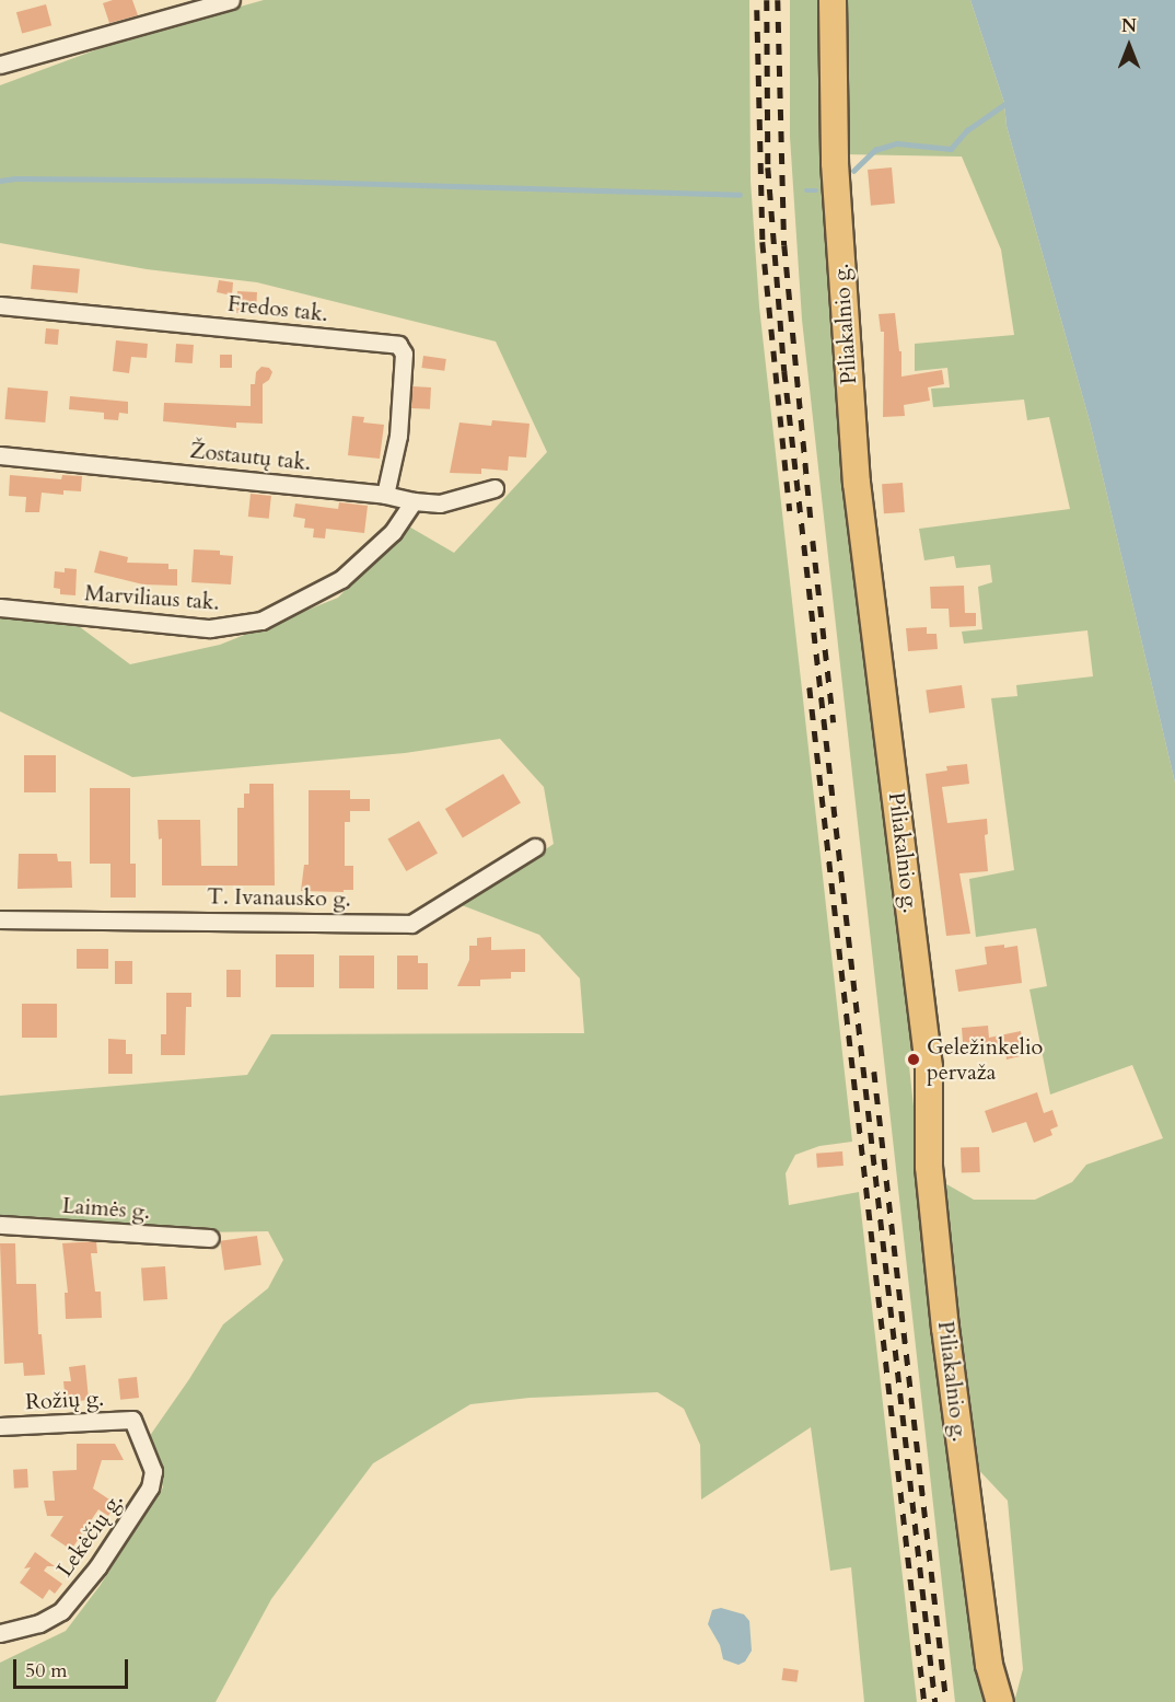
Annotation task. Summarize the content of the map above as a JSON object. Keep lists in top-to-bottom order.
{
  "streets": {
    "main road": ["Piliakalnio g."],
    "street": [
      "Fredos tak.",
      "Žostautų tak.",
      "Marviliaus tak.",
      "T. Ivanausko g.",
      "Laimės g.",
      "Rožių g.",
      "Lekėčių g."
    ]
  },
  "crossings": [
    ["Fredos tak.", "Žostautų tak."],
    ["Žostautų tak.", "Marviliaus tak."],
    ["Rožių g.", "Lekėčių g."]
  ],
  "places": ["Geležinkelio pervaža"],
  "scale_bar": "50 m",
  "north": "top"
}
